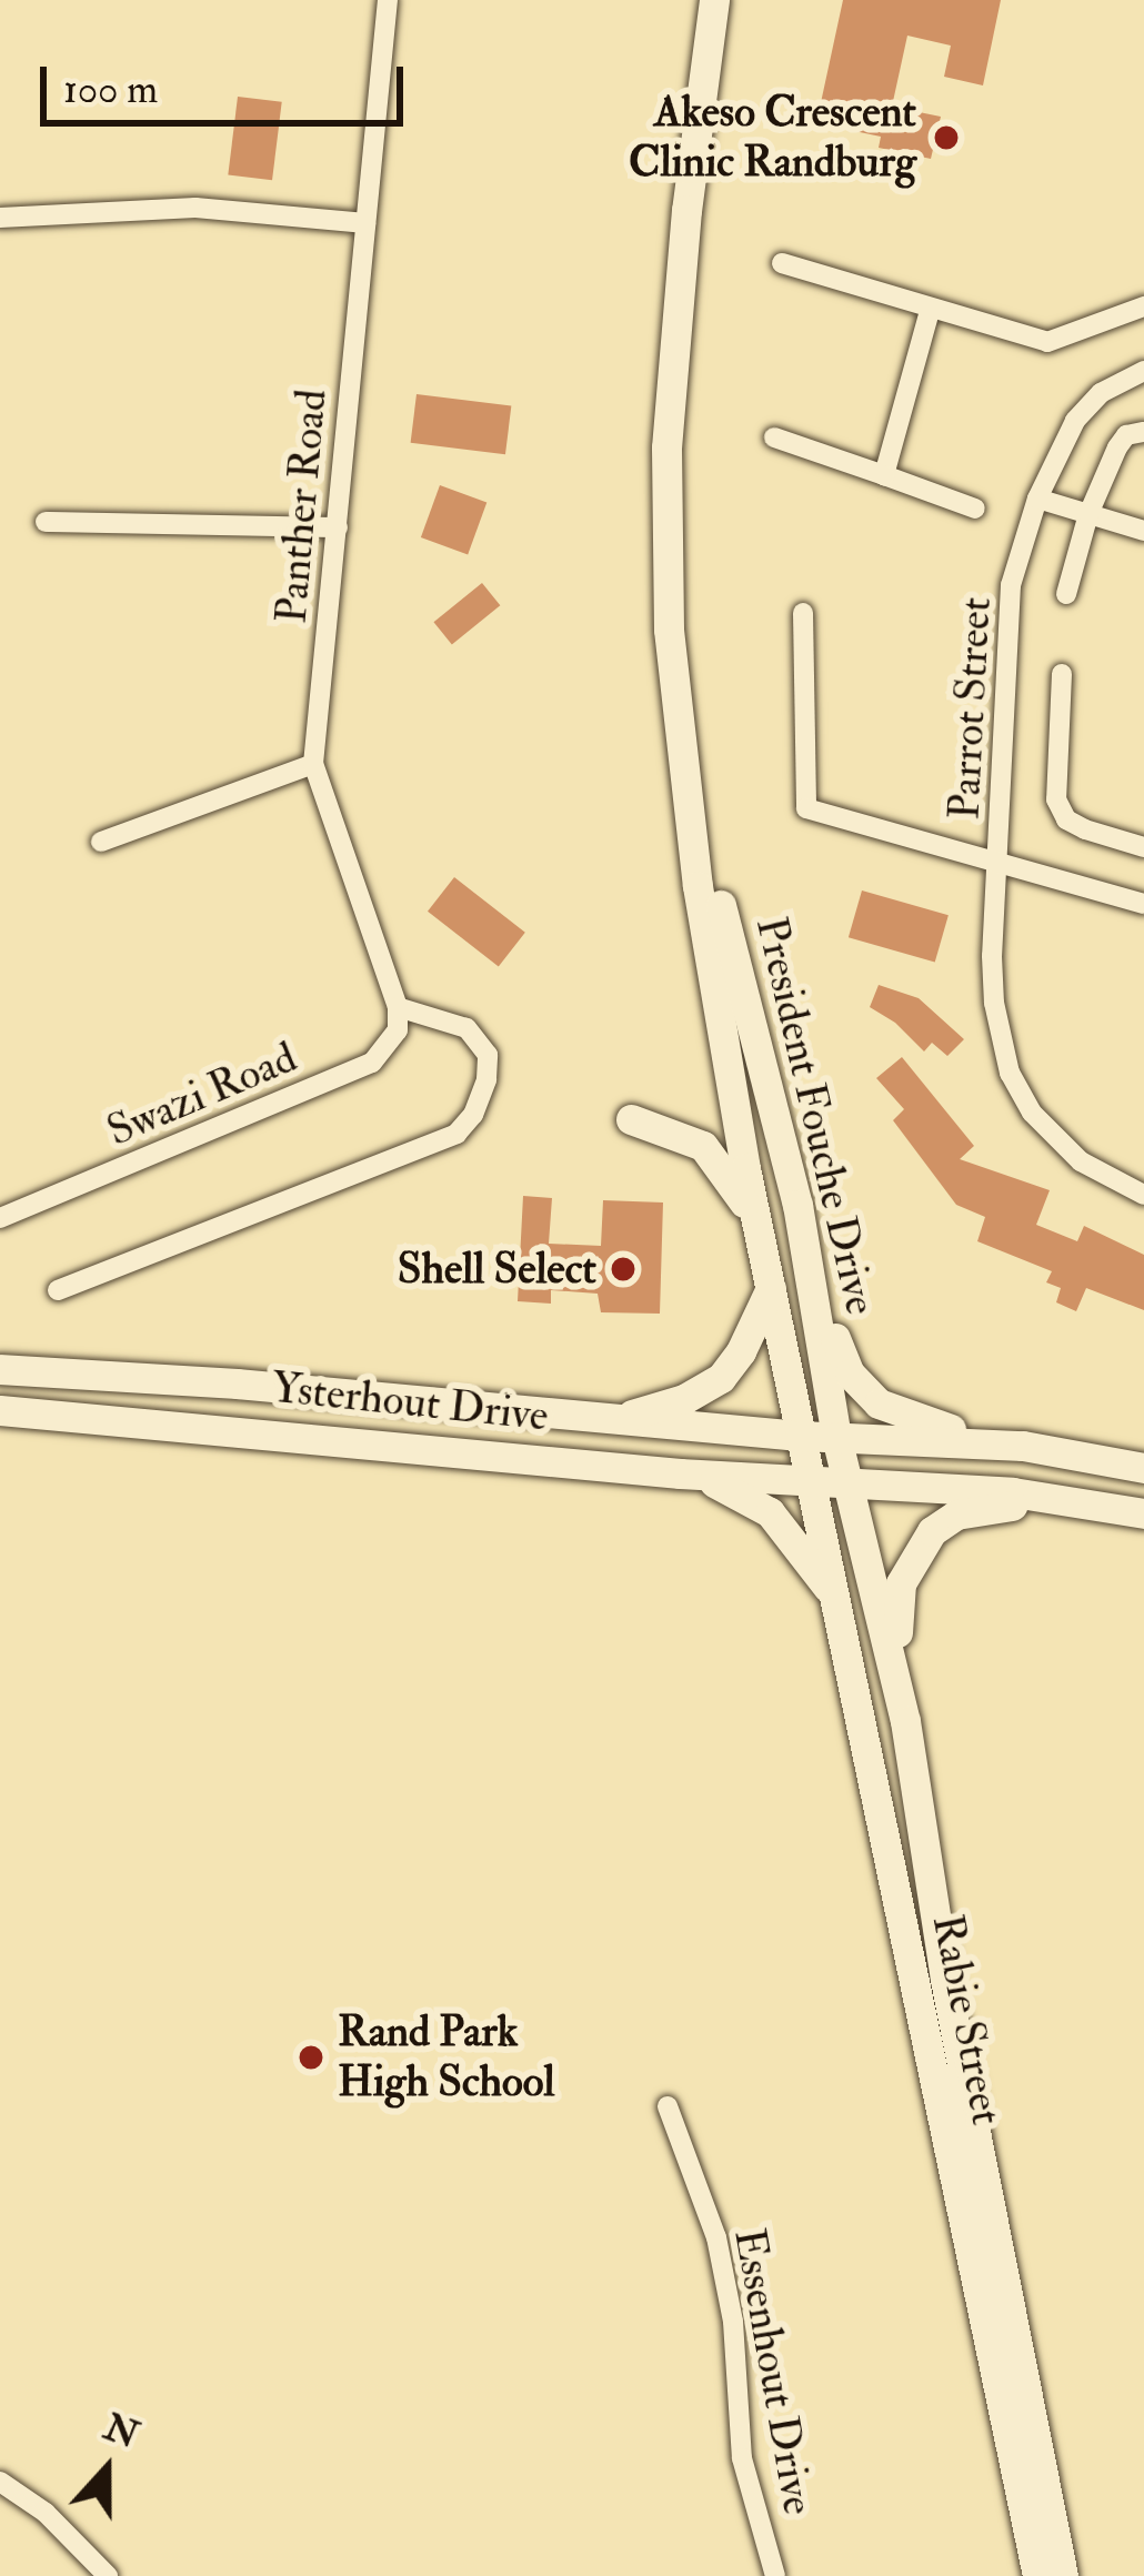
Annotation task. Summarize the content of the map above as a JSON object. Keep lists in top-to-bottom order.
{
  "streets": {
    "street": [
      "Panther Road",
      "Parrot Street",
      "Swazi Road",
      "President Fouche Drive",
      "Ysterhout Drive",
      "Rabie Street",
      "Essenhout Drive"
    ]
  },
  "crossings": [
    ["Panther Road", "Swazi Road"],
    ["President Fouche Drive", "Ysterhout Drive"],
    ["President Fouche Drive", "Rabie Street"],
    ["Ysterhout Drive", "Rabie Street"]
  ],
  "places": ["Akeso Crescent Clinic Randburg", "Shell Select", "Rand Park High School"],
  "scale_bar": "100 m",
  "north": "top"
}
